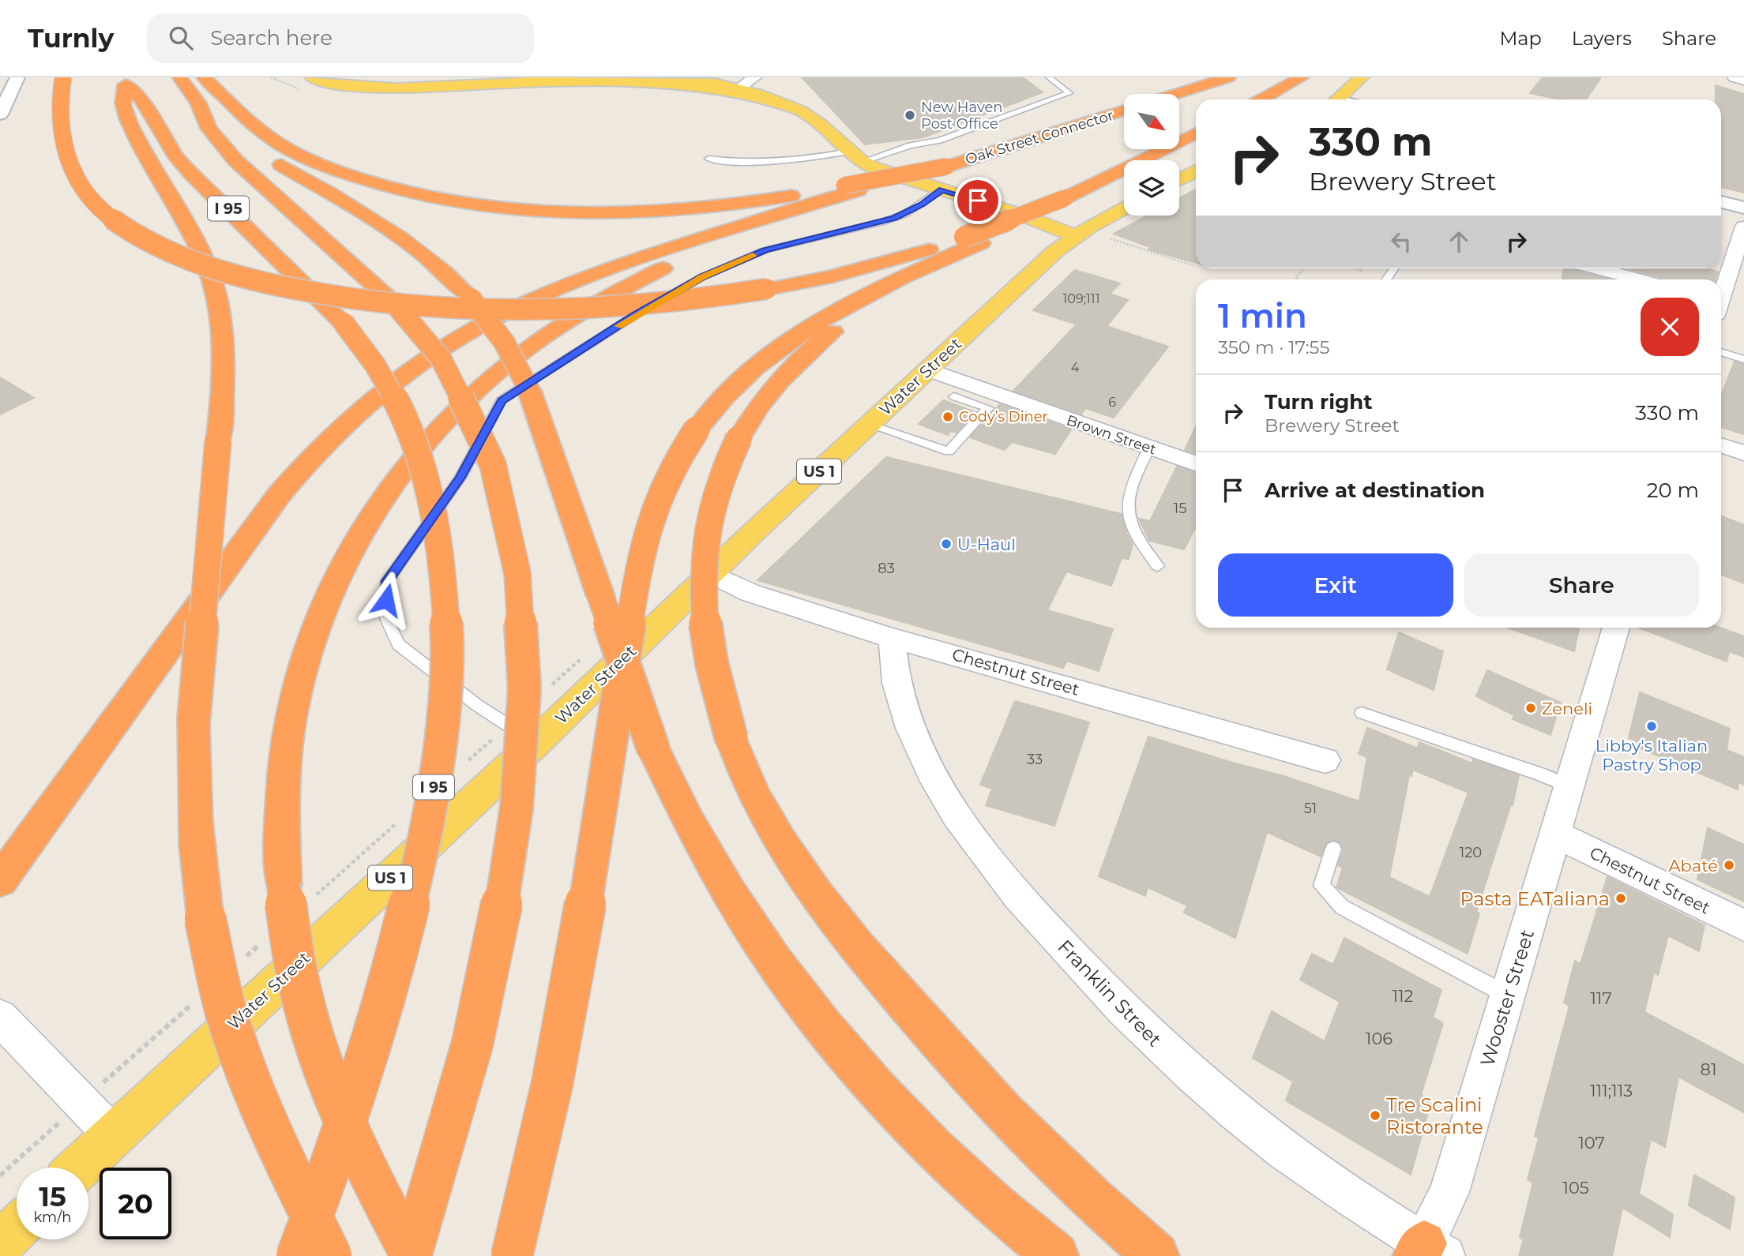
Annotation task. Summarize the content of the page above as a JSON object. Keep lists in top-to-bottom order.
{
  "streets": {
    "highway": ["Oak Street Connector", "I 95"],
    "main road": ["Water Street", "US 1"],
    "street": [
      "Brown Street",
      "Chestnut Street",
      "Franklin Street",
      "Wooster Street"
    ]
  },
  "crossings": [
    ["Water Street", "Brown Street"],
    ["Water Street", "Chestnut Street"],
    ["Chestnut Street", "Franklin Street"],
    ["Chestnut Street", "Wooster Street"],
    ["Franklin Street", "Wooster Street"]
  ],
  "places": [
    "New Haven Post Office",
    "Cody’s Diner",
    "U-Haul",
    "Zeneli",
    "Libby's Italian Pastry Shop",
    "Abaté",
    "Pasta EATaliana",
    "Tre Scalini Ristorante"
  ],
  "house_numbers": [
    "109;111",
    "4",
    "6",
    "15",
    "83",
    "33",
    "51",
    "120",
    "112",
    "117",
    "106",
    "81",
    "111;113",
    "107",
    "105"
  ],
  "north": "bottom right",
  "page": {
    "header": "Turnly",
    "search": "Search here",
    "nav": ["Map", "Layers", "Share"],
    "turn": ["330 m", "Brewery Street"],
    "heading": ["1 min", "350 m · 17:55"],
    "list": [
      {
        "name": "Turn right",
        "note": "Brewery Street",
        "value": "330 m"
      },
      {
        "name": "Arrive at destination",
        "value": "20 m"
      }
    ],
    "buttons": ["Exit", "Share"],
    "speed": "15 km/h",
    "limit": "20"
  }
}
